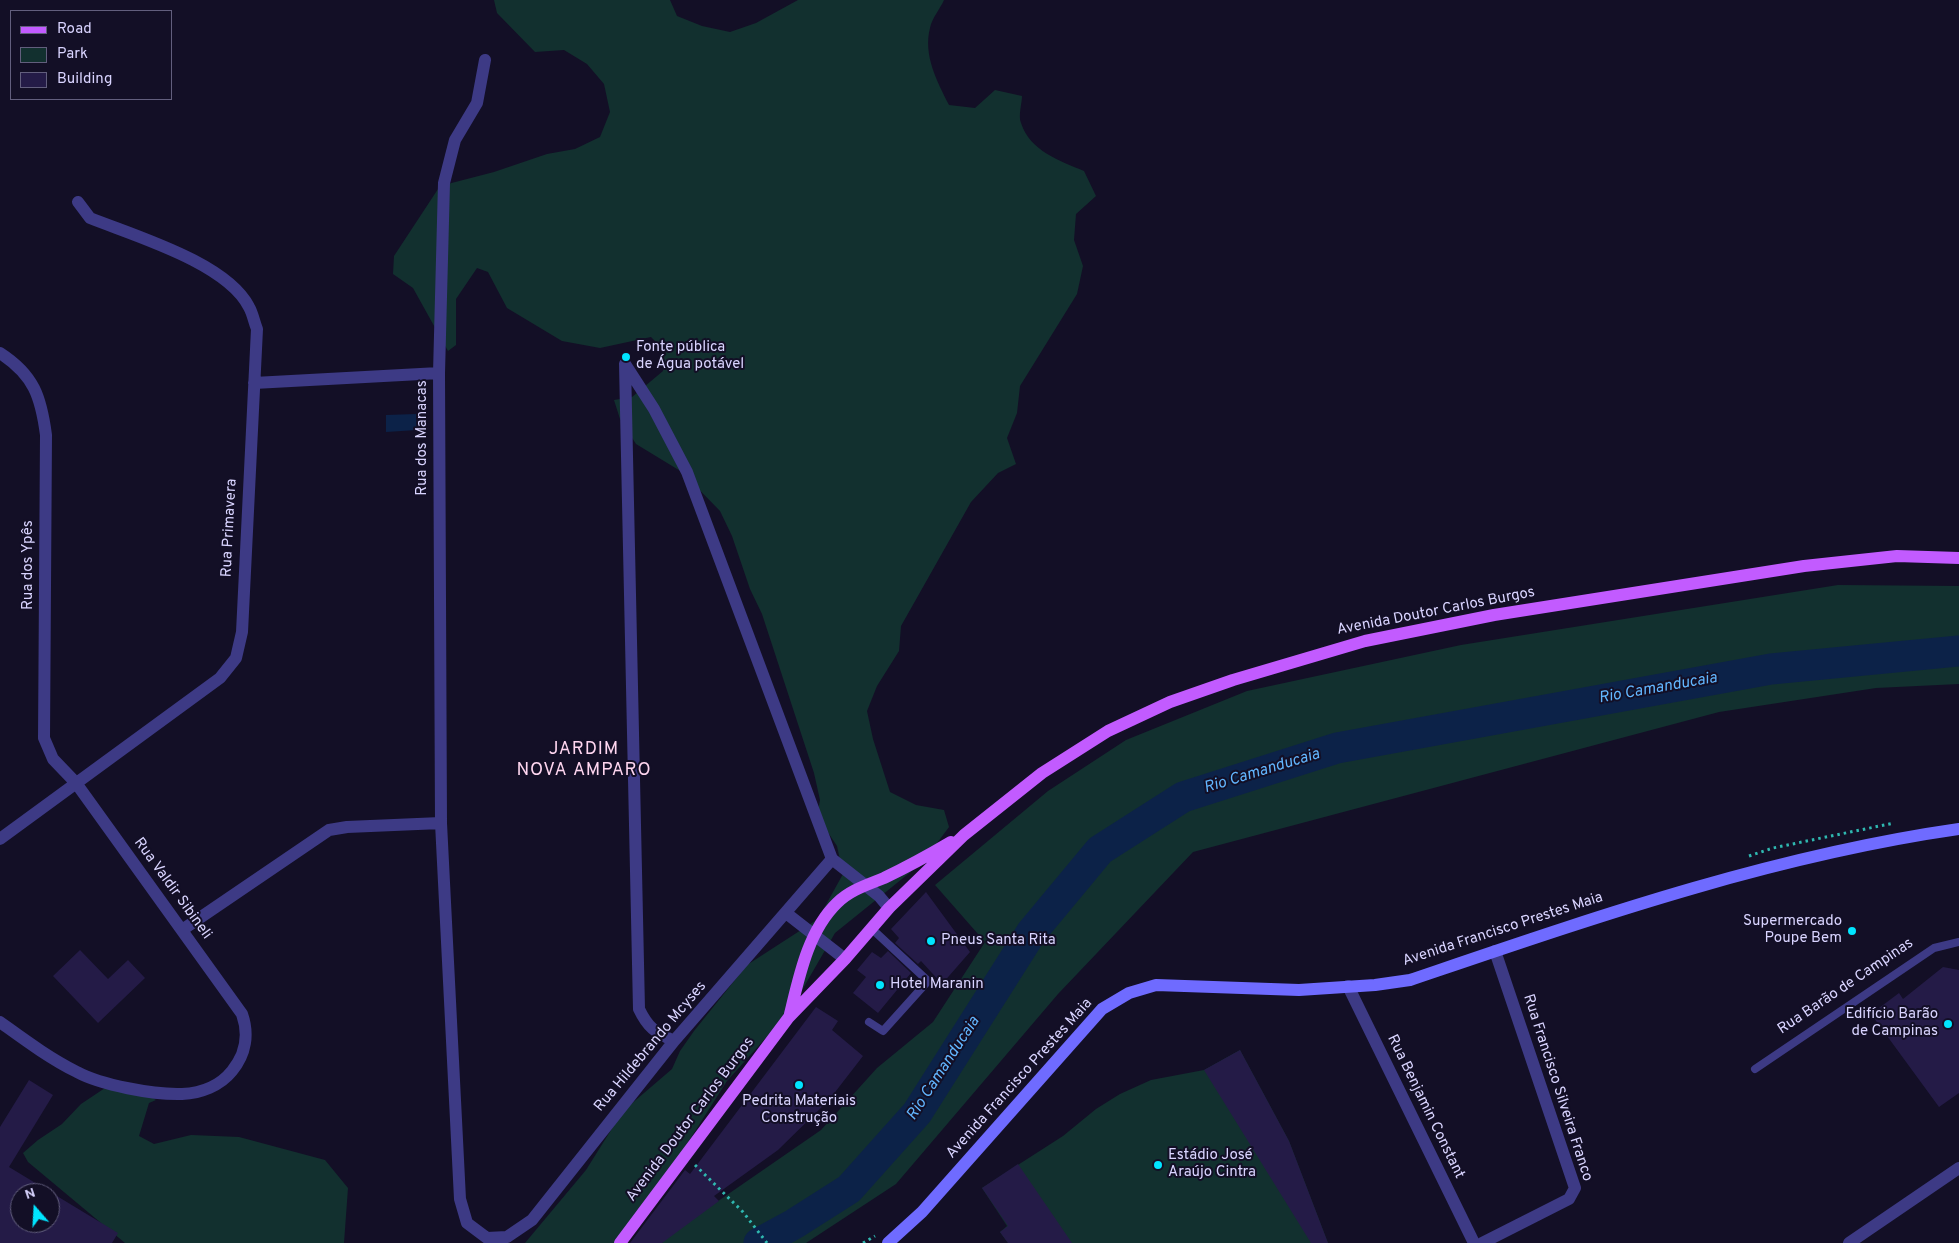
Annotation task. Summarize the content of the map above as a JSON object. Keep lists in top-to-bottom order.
{
  "streets": {
    "main road": ["Avenida Doutor Carlos Burgos"],
    "street": [
      "Rua dos Manacas",
      "Rua Primavera",
      "Rua dos Ypês",
      "Rua Valdir Sibineli",
      "Avenida Francisco Prestes Maia",
      "Rua Hildebrando Mcyses",
      "Rua Francisco Silveira Franco",
      "Rua Benjamin Constant"
    ],
    "lane": ["Rua Barão de Campinas"]
  },
  "crossings": [
    ["Rua dos Manacas", "Rua Hildebrando Mcyses"],
    ["Rua Primavera", "Rua dos Ypês"],
    ["Rua Primavera", "Rua Valdir Sibineli"],
    ["Rua dos Ypês", "Rua Valdir Sibineli"],
    ["Avenida Francisco Prestes Maia", "Rua Francisco Silveira Franco"],
    ["Avenida Francisco Prestes Maia", "Rua Benjamin Constant"]
  ],
  "districts": ["JARDIM NOVA AMPARO"],
  "water": ["Rio Camanducaia"],
  "places": [
    "Fonte pública de Água potável",
    "Supermercado Poupe Bem",
    "Pneus Santa Rita",
    "Hotel Maranin",
    "Edifício Barão de Campinas",
    "Pedrita Materiais Construção",
    "Estádio José Araújo Cintra"
  ],
  "legend": ["Road", "Park", "Building"],
  "north": "top"
}
